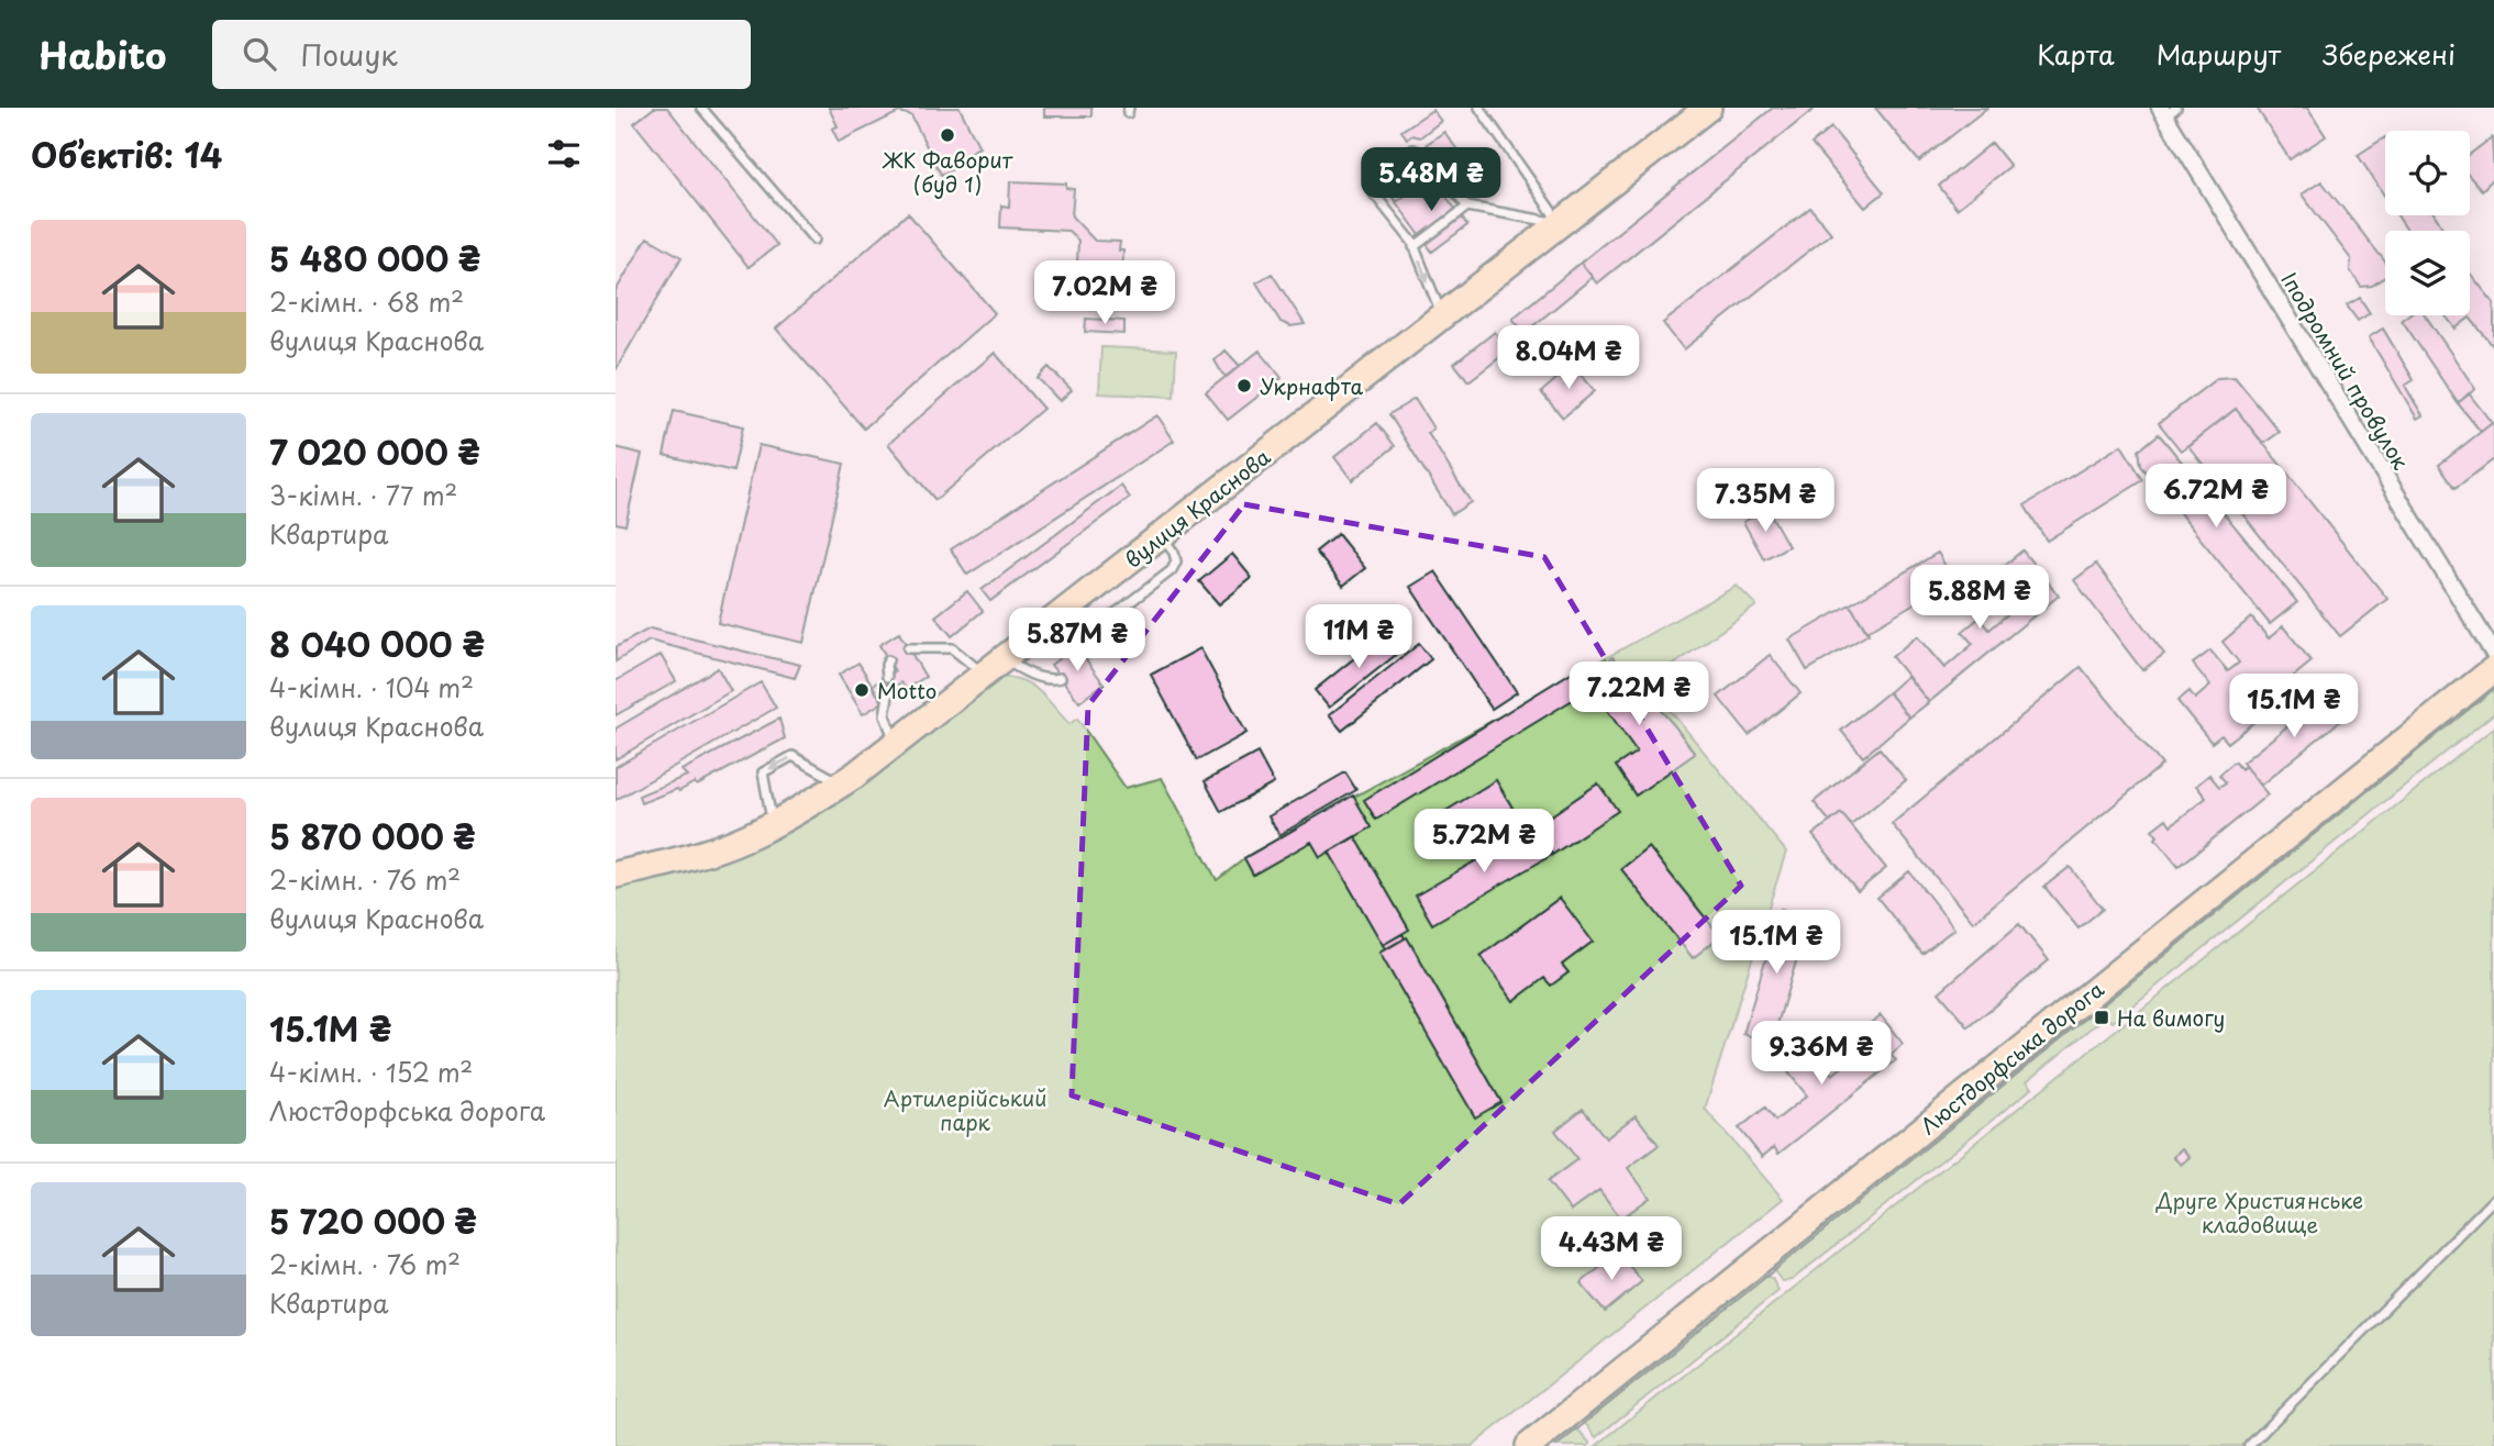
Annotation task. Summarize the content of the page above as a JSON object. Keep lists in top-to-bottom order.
{
  "streets": {
    "main road": ["вулиця Краснова", "Люстдорфська дорога"],
    "street": ["Іподромний провулок"]
  },
  "parks": ["Артилерійський парк", "Друге Християнське кладовище"],
  "places": {
    "other": ["ЖК Фаворит (буд 1)", "Укрнафта", "Motto"],
    "transit": ["На вимогу"]
  },
  "page": {
    "header": "Habito",
    "search": "Пошук",
    "nav": ["Карта", "Маршрут", "Збережені"],
    "heading": "Об’єктів: 14",
    "price": [
      "5.48M ₴",
      "7.02M ₴",
      "8.04M ₴",
      "6.72M ₴",
      "7.35M ₴",
      "5.88M ₴",
      "11M ₴",
      "5.87M ₴",
      "7.22M ₴",
      "15.1M ₴",
      "5.72M ₴",
      "15.1M ₴",
      "9.36M ₴",
      "4.43M ₴"
    ],
    "list": [
      {
        "name": "5 480 000 ₴",
        "note": "2-кімн. · 68 m² · вулиця Краснова"
      },
      {
        "name": "7 020 000 ₴",
        "note": "3-кімн. · 77 m² · Квартира"
      },
      {
        "name": "8 040 000 ₴",
        "note": "4-кімн. · 104 m² · вулиця Краснова"
      },
      {
        "name": "5 870 000 ₴",
        "note": "2-кімн. · 76 m² · вулиця Краснова"
      },
      {
        "name": "15.1M ₴",
        "note": "4-кімн. · 152 m² · Люстдорфська дорога"
      },
      {
        "name": "5 720 000 ₴",
        "note": "2-кімн. · 76 m² · Квартира"
      }
    ]
  }
}
